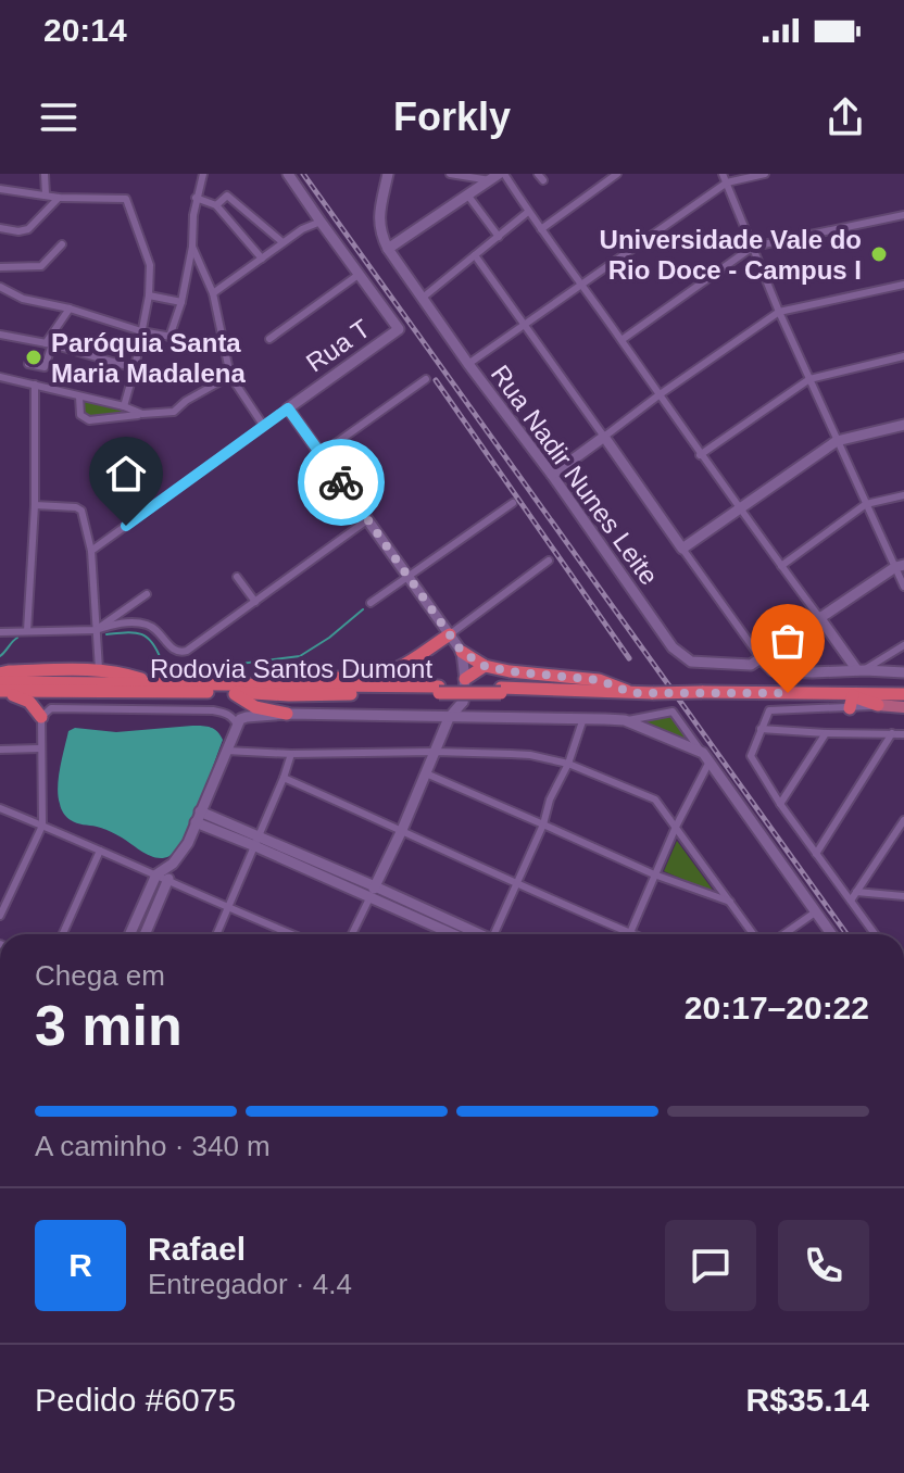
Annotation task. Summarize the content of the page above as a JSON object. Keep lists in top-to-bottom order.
{
  "streets": {
    "highway": ["Rodovia Santos Dumont"],
    "street": ["Rua T", "Rua Nadir Nunes Leite"]
  },
  "places": ["Universidade Vale do Rio Doce - Campus I", "Paróquia Santa Maria Madalena"],
  "page": {
    "status": "20:14",
    "header": "Forkly",
    "heading": ["3 min", "Chega em", "20:17–20:22"],
    "panel": [
      "Rafael",
      "Entregador · 4.4",
      "Pedido #6075",
      "R$35.14"
    ],
    "bar": "A caminho · 340 m",
    "round": "R"
  }
}
